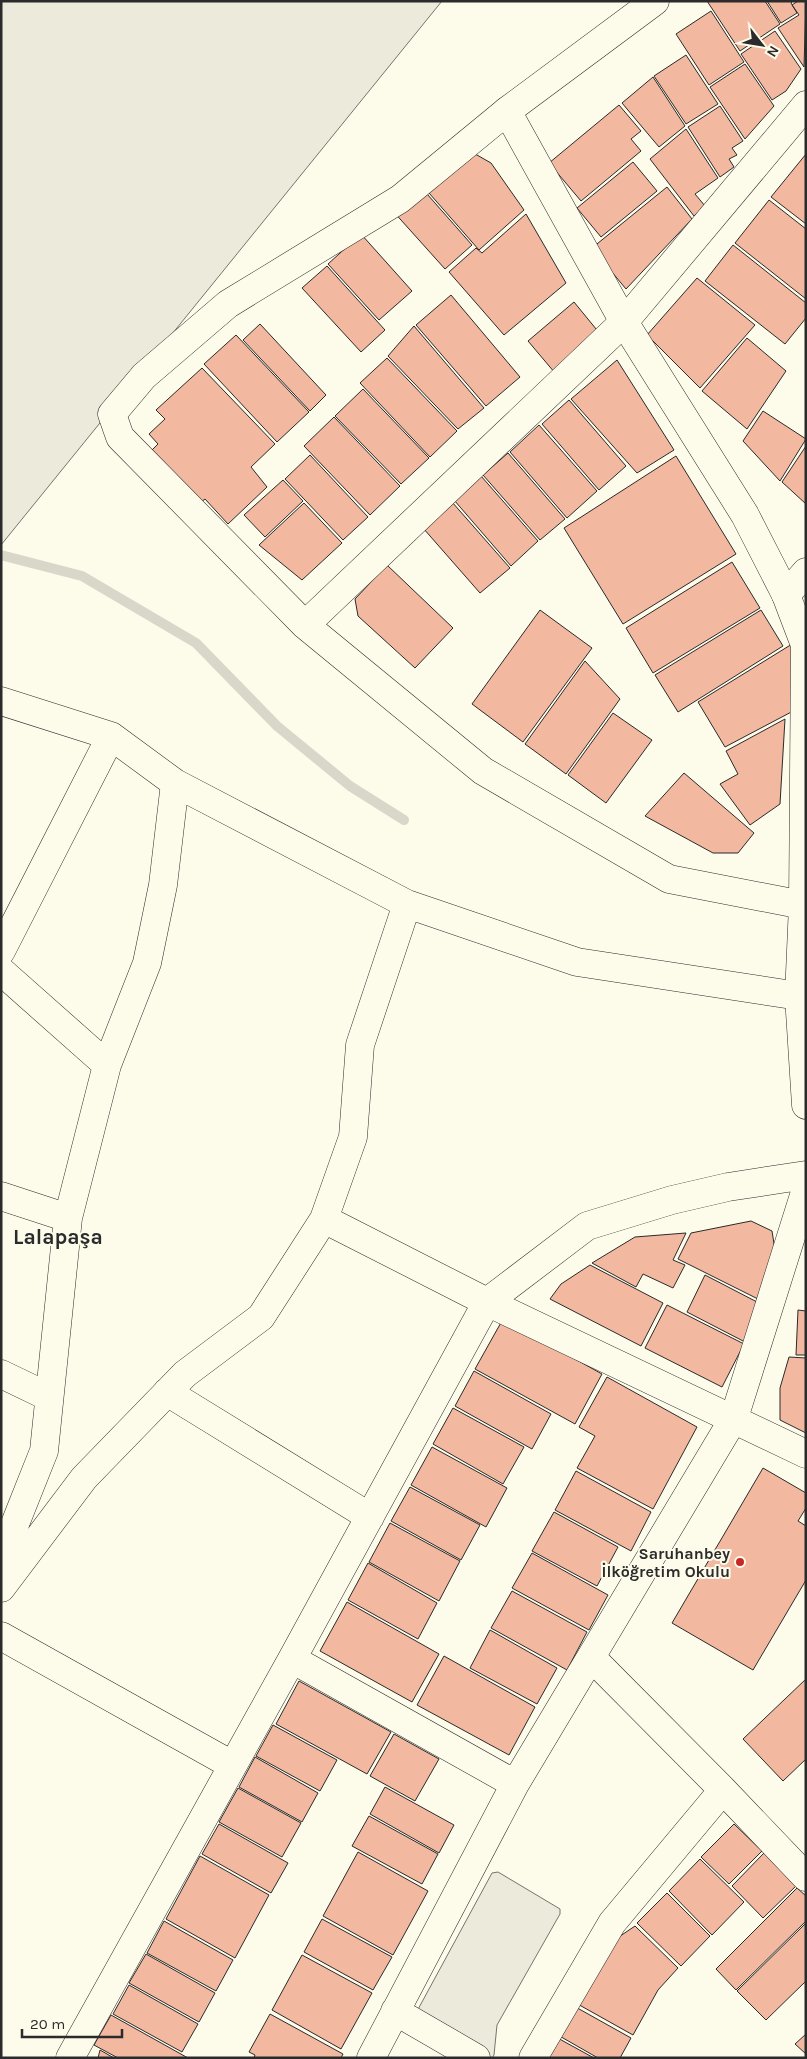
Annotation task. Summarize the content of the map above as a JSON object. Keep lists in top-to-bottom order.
{
  "districts": ["Lalapaşa"],
  "places": ["Saruhanbey İlköğretim Okulu"],
  "scale_bar": "20 m",
  "north": "bottom right"
}
